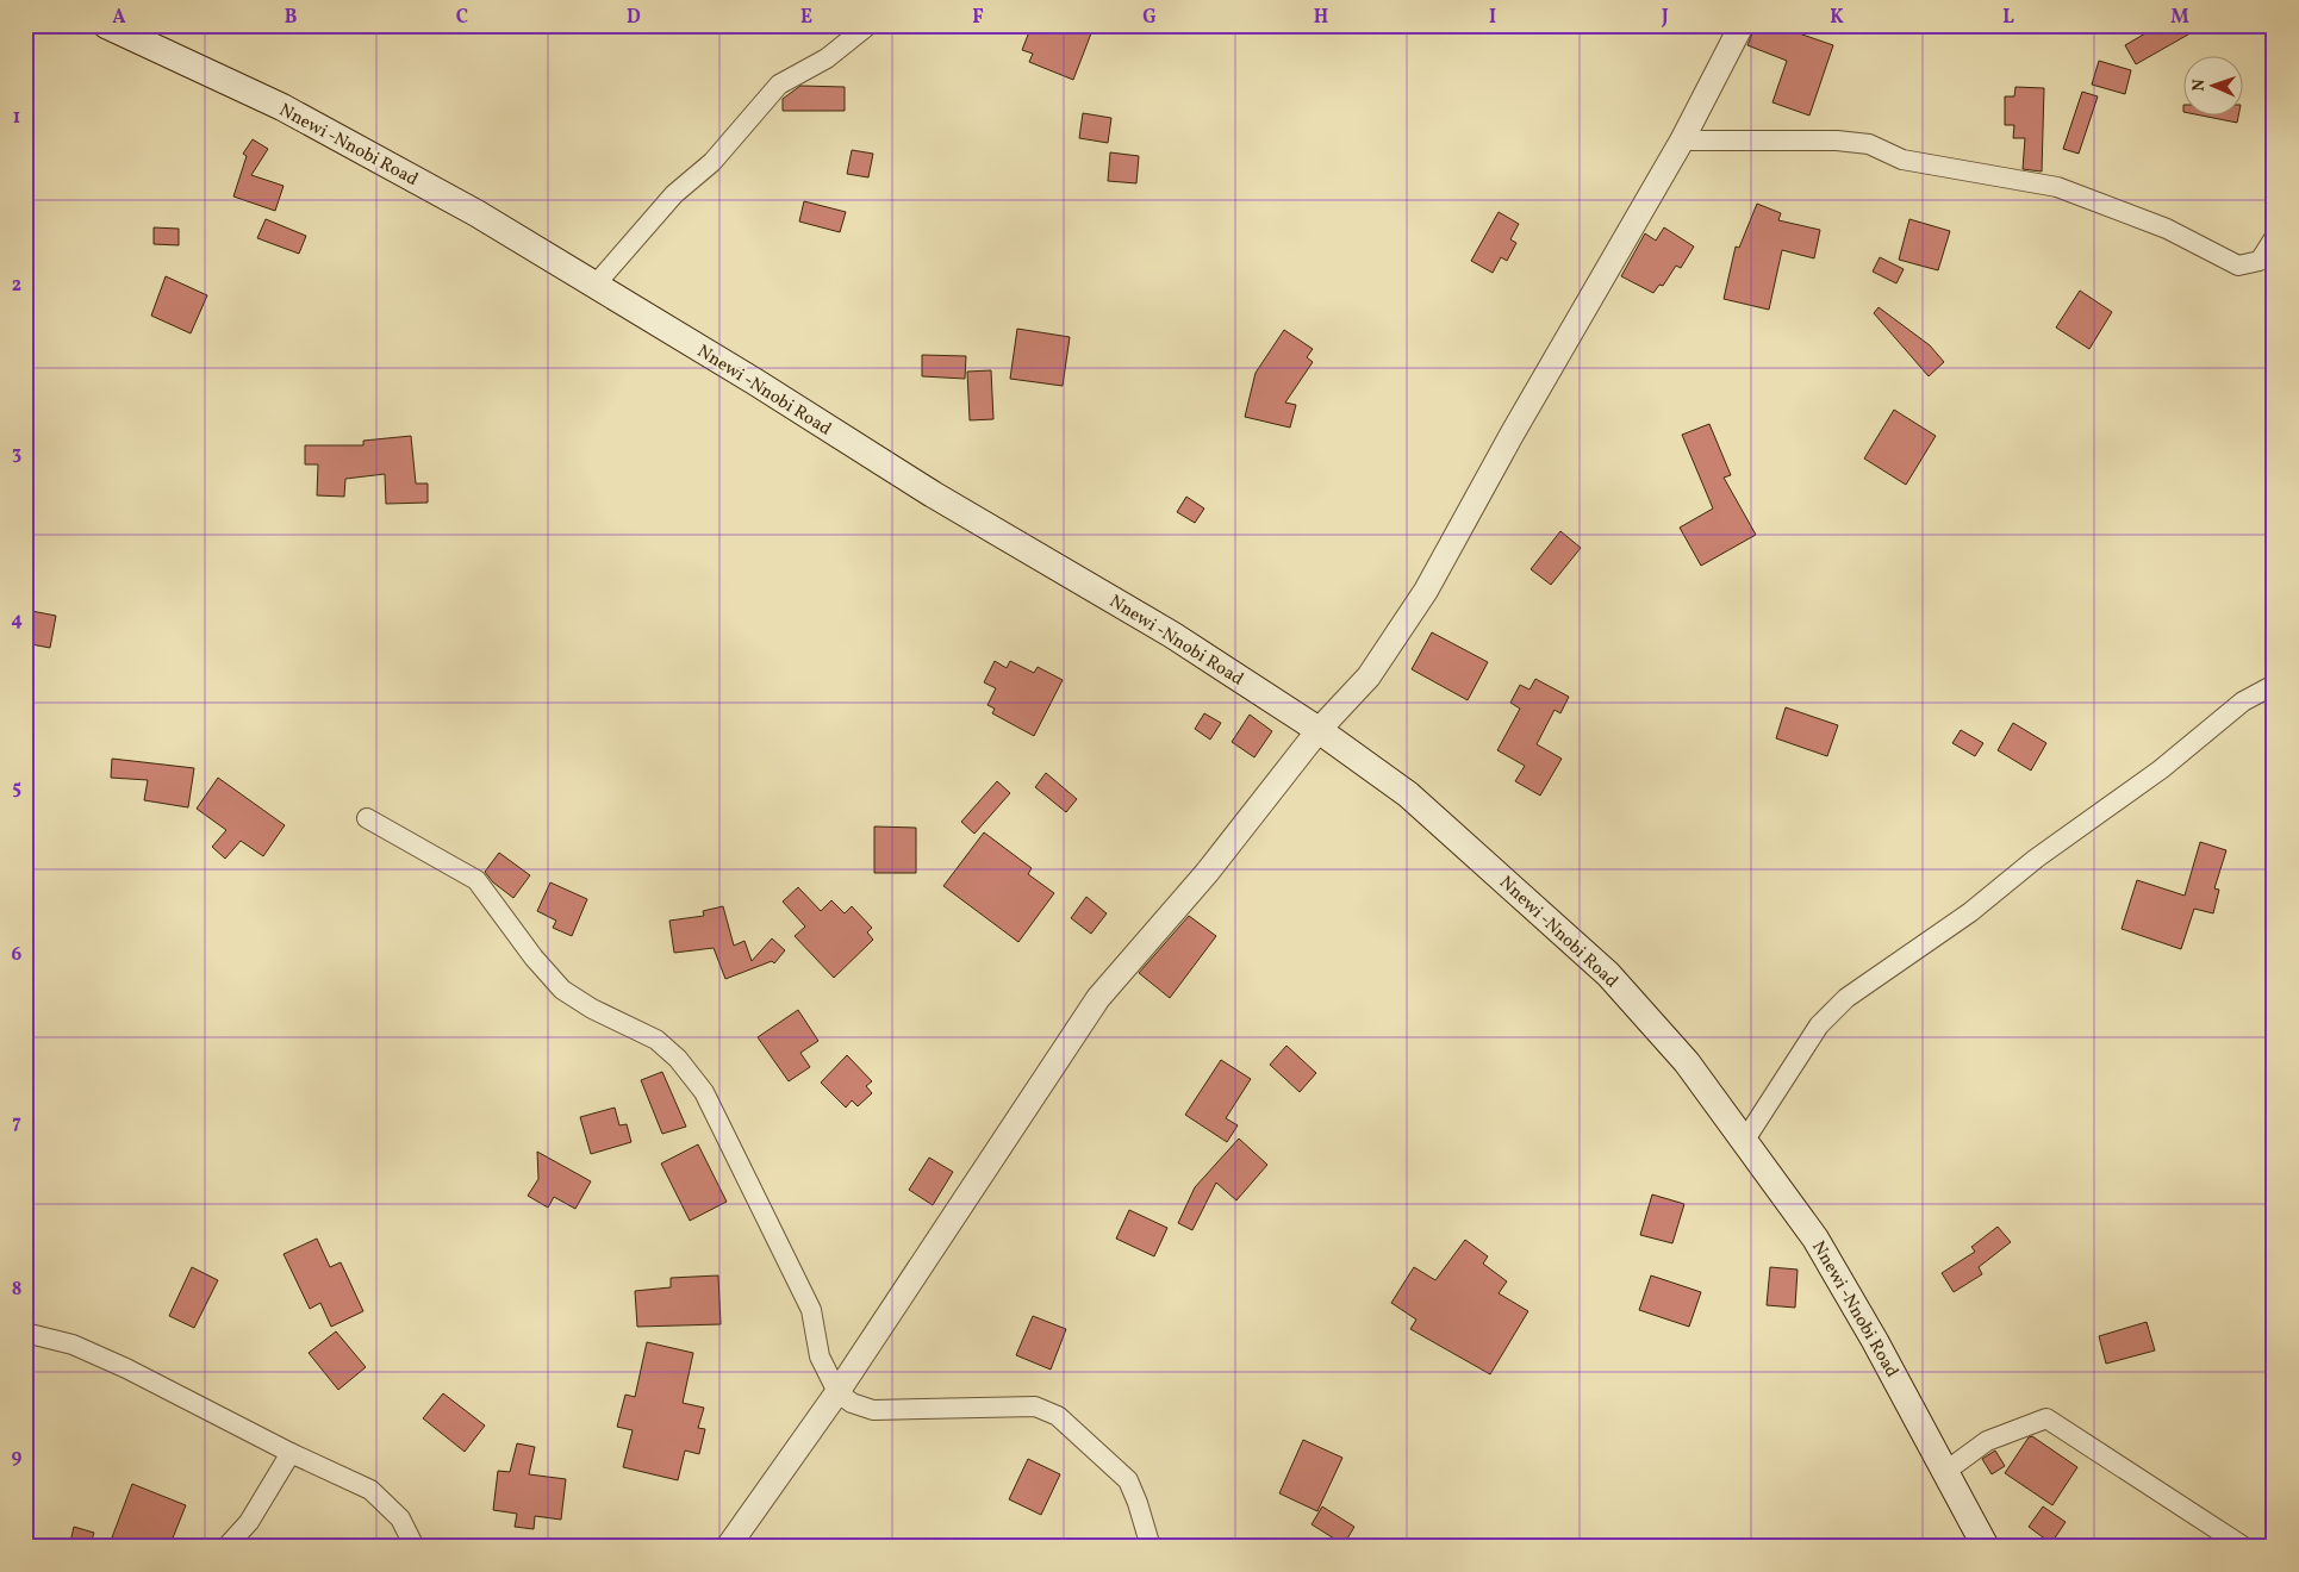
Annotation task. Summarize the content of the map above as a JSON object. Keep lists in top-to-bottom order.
{
  "streets": {
    "main road": ["Nnewi -Nnobi Road"]
  },
  "north": "left",
  "grid": {
    "columns": [
      "A",
      "B",
      "C",
      "D",
      "E",
      "F",
      "G",
      "H",
      "I",
      "J",
      "K",
      "L",
      "M"
    ],
    "rows": [
      "1",
      "2",
      "3",
      "4",
      "5",
      "6",
      "7",
      "8",
      "9"
    ]
  }
}
